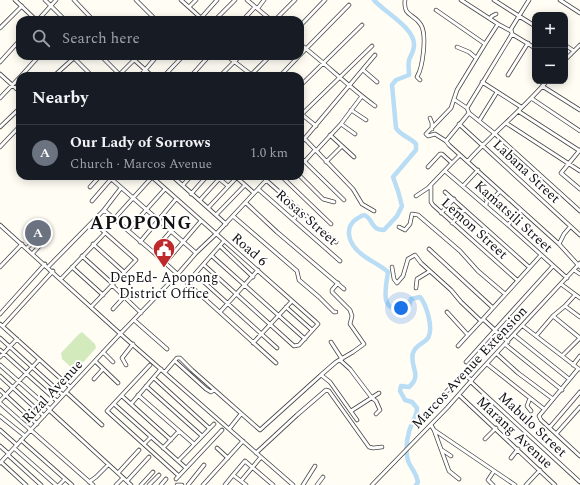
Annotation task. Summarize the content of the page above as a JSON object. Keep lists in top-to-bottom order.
{
  "streets": {
    "street": [
      "Labana Street",
      "Kamatsili Street",
      "Rosas Street",
      "Lemon Street",
      "Road 6",
      "Marcos Avenue Extension",
      "Rizal Avenue",
      "Mabulo Street",
      "Marang Avenue"
    ]
  },
  "crossings": [
    ["Kamatsili Street", "Marcos Avenue Extension"],
    ["Marcos Avenue Extension", "Mabulo Street"],
    ["Marcos Avenue Extension", "Marang Avenue"]
  ],
  "districts": ["APOPONG"],
  "places": {
    "public building": ["DepEd- Apopong District Office"]
  },
  "page": {
    "map_buttons": ["+", "−"],
    "search": "Search here",
    "heading": "Nearby",
    "list": [
      {
        "mark": "A",
        "name": "Our Lady of Sorrows",
        "note": "Church · Marcos Avenue",
        "value": "1.0 km"
      }
    ],
    "pins": "A"
  }
}
